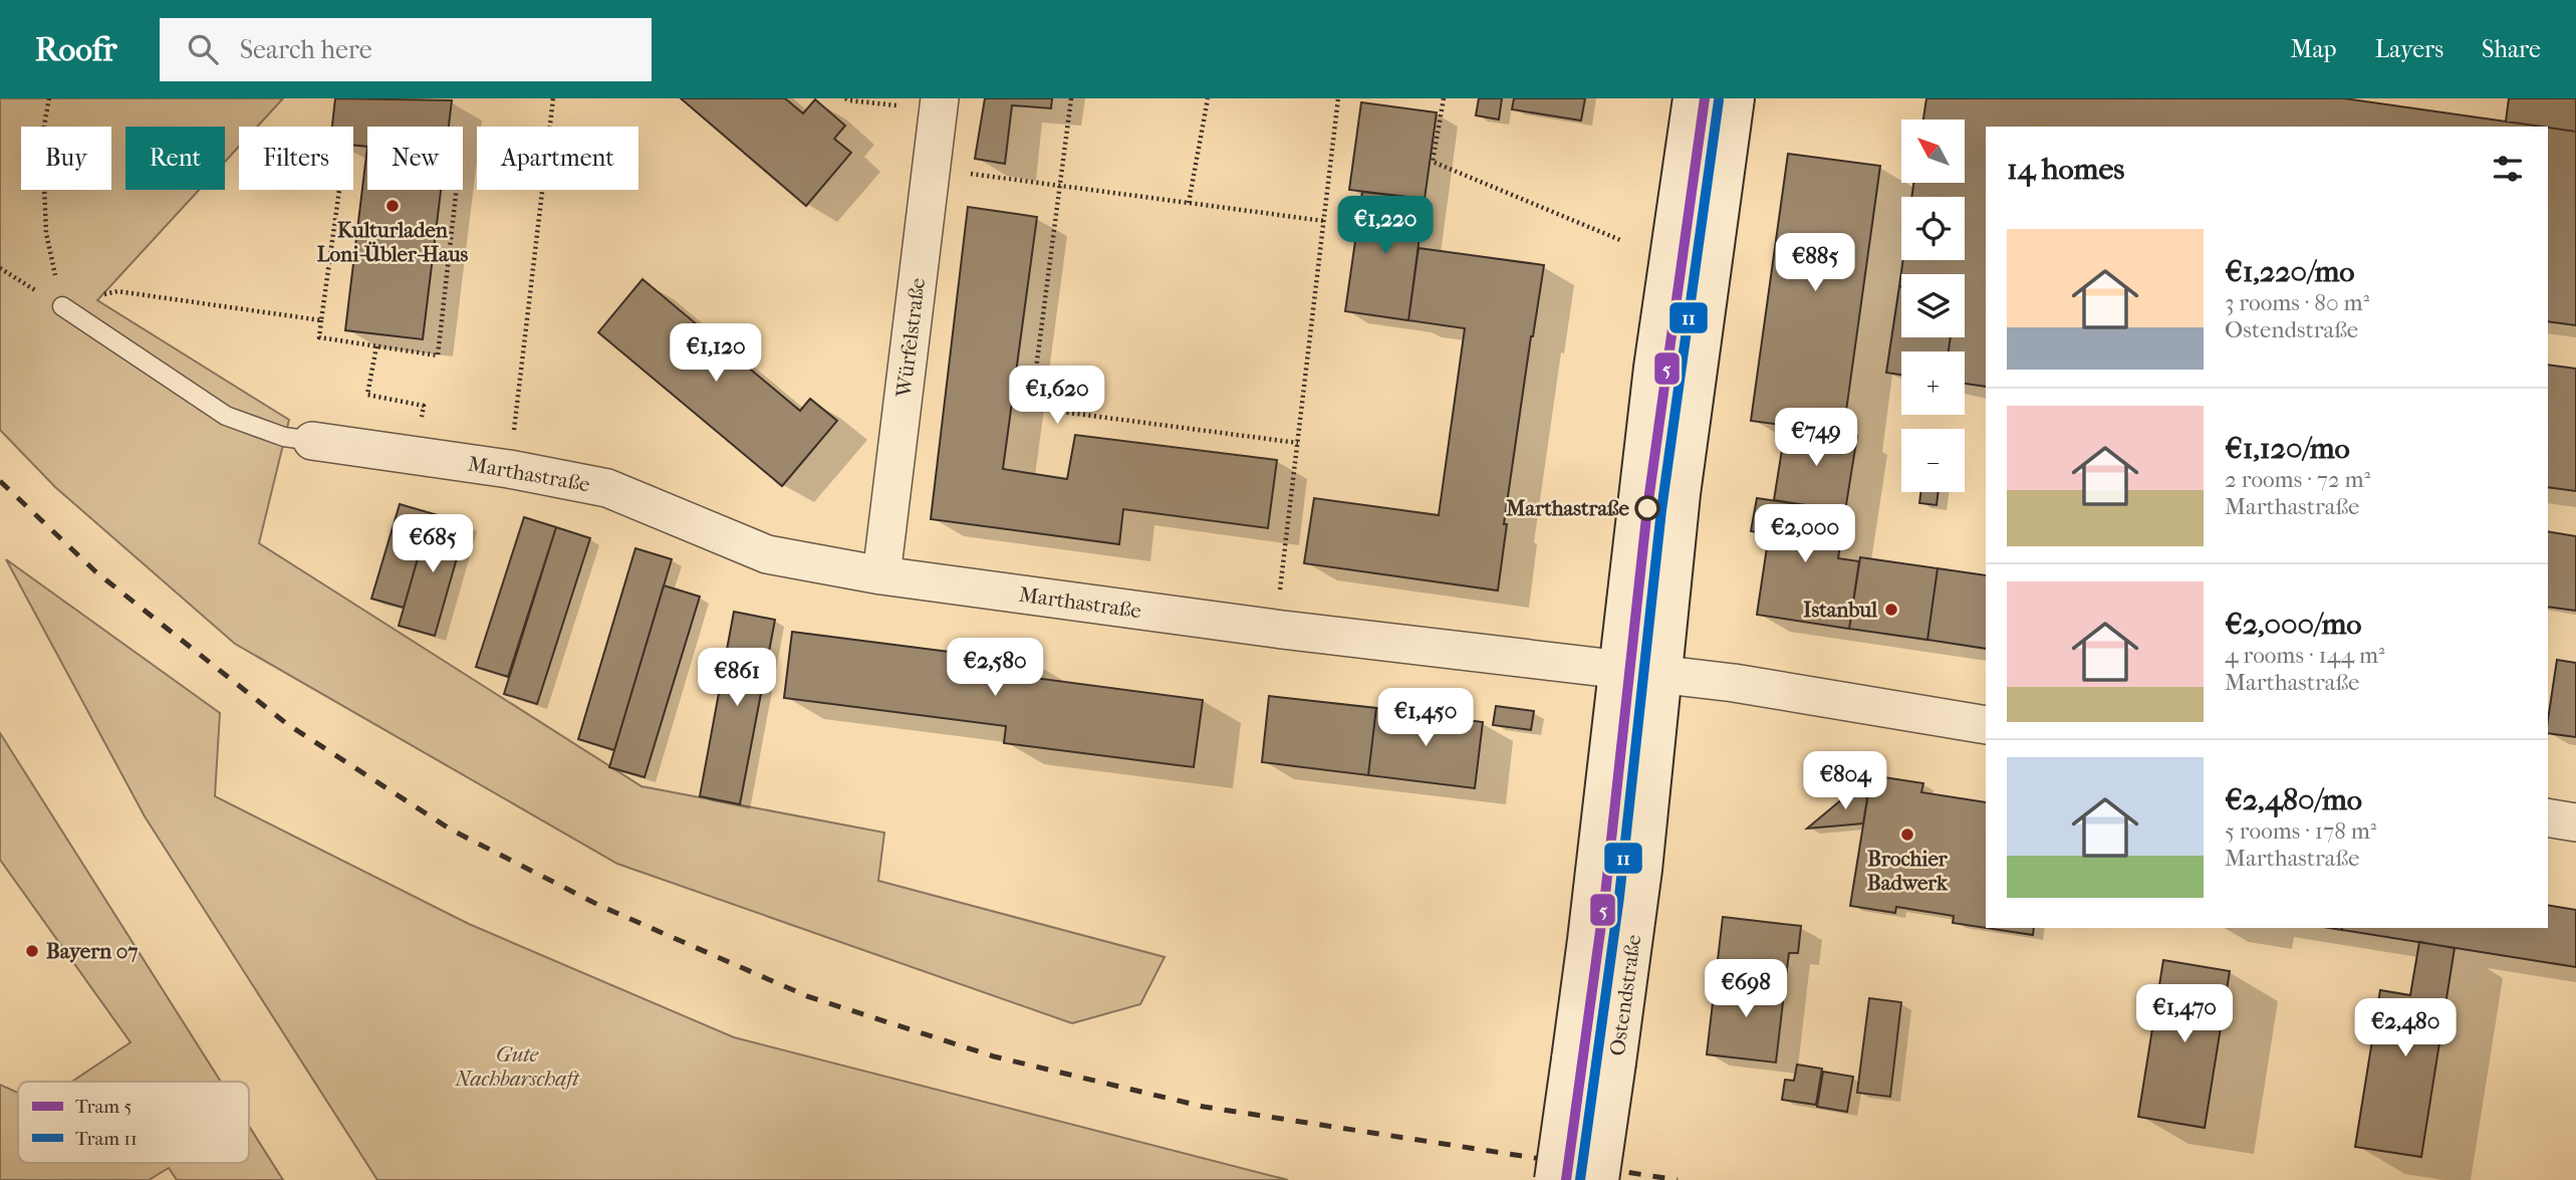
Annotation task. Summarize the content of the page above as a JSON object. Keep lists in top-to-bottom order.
{
  "streets": {
    "main road": ["Ostendstraße"],
    "street": ["Würfelstraße", "Marthastraße"]
  },
  "crossings": [
    ["Würfelstraße", "Marthastraße"],
    ["Marthastraße", "Ostendstraße"]
  ],
  "parks": ["Gute Nachbarschaft"],
  "places": [
    "Kulturladen Loni-Übler-Haus",
    "Marthastraße",
    "Istanbul",
    "Brochier Badwerk",
    "Bayern 07"
  ],
  "lines": ["tram line 5", "tram line 11"],
  "legend": ["Tram 5", "Tram 11"],
  "north": "top left",
  "page": {
    "header": "Roofr",
    "search": "Search here",
    "nav": ["Map", "Layers", "Share"],
    "map_buttons": ["+", "−"],
    "chip": [
      "Buy",
      "Rent",
      "Filters",
      "New",
      "Apartment"
    ],
    "heading": "14 homes",
    "price": [
      "€1,220",
      "€885",
      "€1,120",
      "€1,620",
      "€749",
      "€2,000",
      "€685",
      "€2,580",
      "€861",
      "€1,450",
      "€804",
      "€698",
      "€1,470",
      "€2,480"
    ],
    "list": [
      {
        "name": "€1,220/mo",
        "note": "3 rooms · 80 m² · Ostendstraße"
      },
      {
        "name": "€1,120/mo",
        "note": "2 rooms · 72 m² · Marthastraße"
      },
      {
        "name": "€2,000/mo",
        "note": "4 rooms · 144 m² · Marthastraße"
      },
      {
        "name": "€2,480/mo",
        "note": "5 rooms · 178 m² · Marthastraße"
      }
    ]
  }
}
